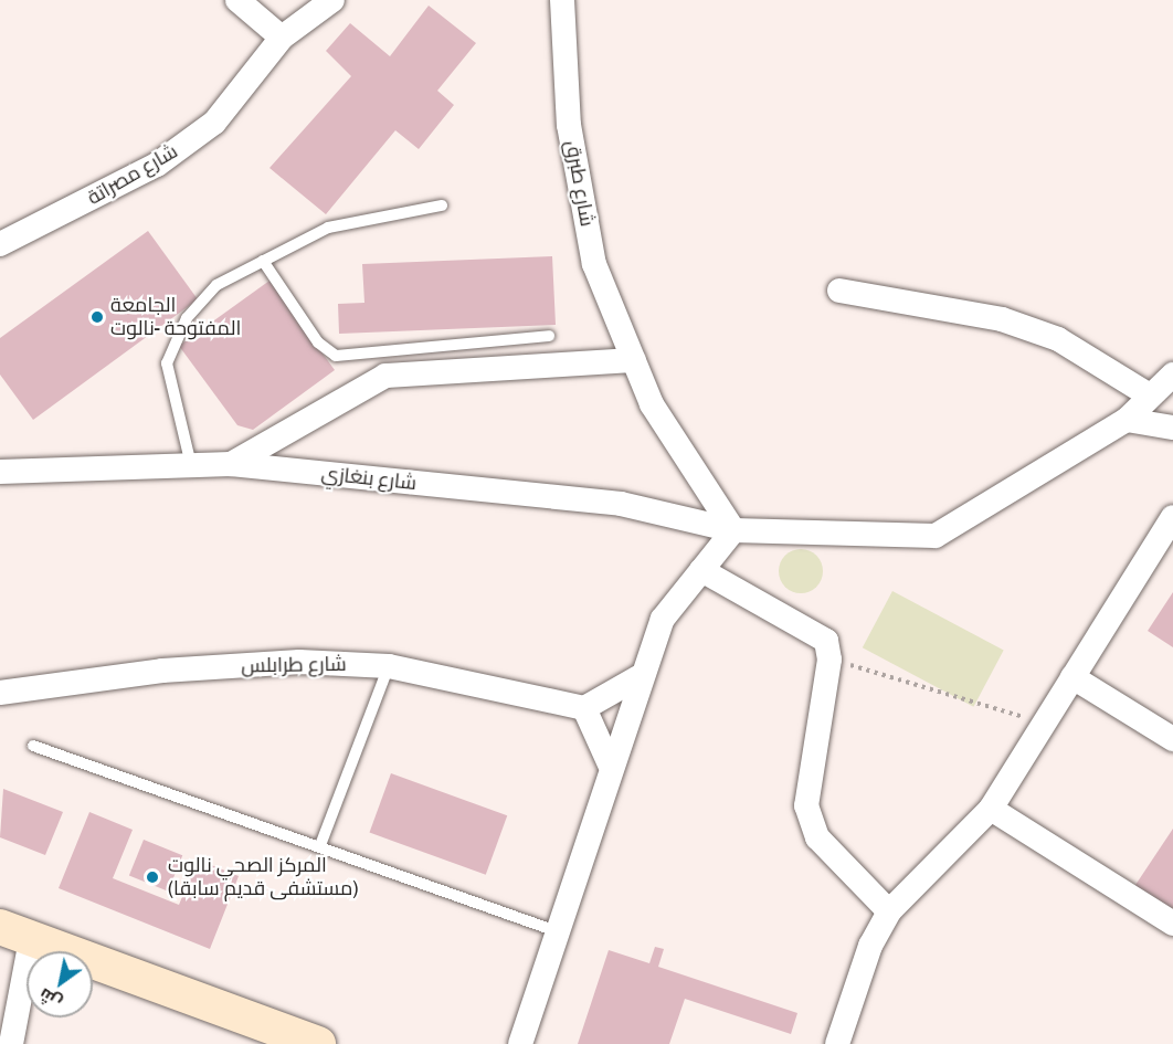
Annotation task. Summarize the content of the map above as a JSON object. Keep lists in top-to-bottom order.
{
  "streets": {
    "street": [
      "شارع مصراتة",
      "شارع طبرق",
      "شارع بنغازي",
      "شارع طرابلس"
    ]
  },
  "crossings": [
    ["شارع طبرق", "شارع بنغازي"]
  ],
  "places": ["الجامعة المفتوحة -نالوت", "المركز الصحي نالوت (مستشفى قديم سابقا)"],
  "north": "bottom left"
}
